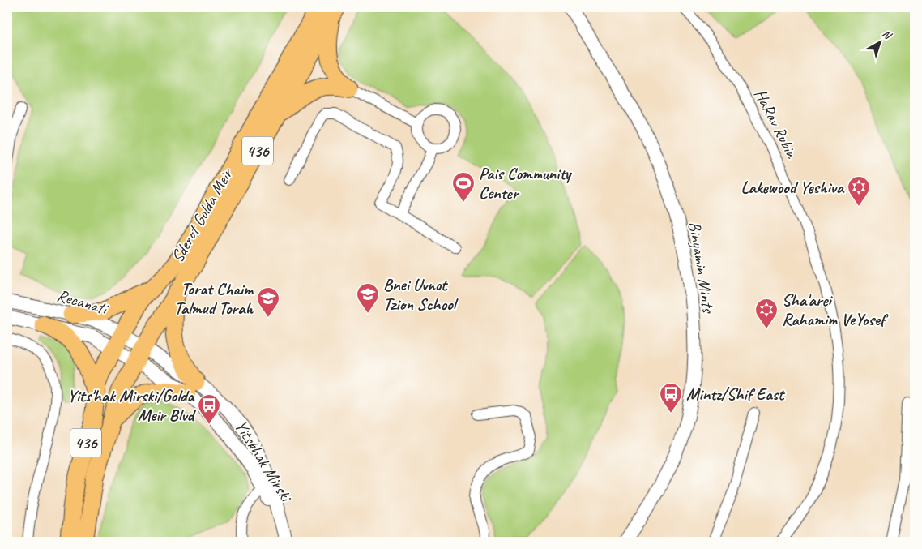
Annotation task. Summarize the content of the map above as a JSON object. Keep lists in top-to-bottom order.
{
  "streets": {
    "main road": ["436", "Sderot Golda Meir"],
    "street": [
      "HaRav Rubin",
      "Binyamin Mints",
      "Recanati",
      "Yitskhak Mirski"
    ]
  },
  "crossings": [
    ["Sderot Golda Meir", "Recanati"],
    ["Sderot Golda Meir", "Yitskhak Mirski"],
    ["Recanati", "Yitskhak Mirski"]
  ],
  "places": {
    "sports": ["Pais Community Center"],
    "synagogue": ["Lakewood Yeshiva", "Sha'arei Rahamim VeYosef"],
    "school or university": ["Bnei Uvnot Tzion School", "Torat Chaim Talmud Torah"],
    "bus stop": ["Mintz/Shif East", "Yits'hak Mirski/Golda Meir Blvd"]
  },
  "north": "top right"
}
